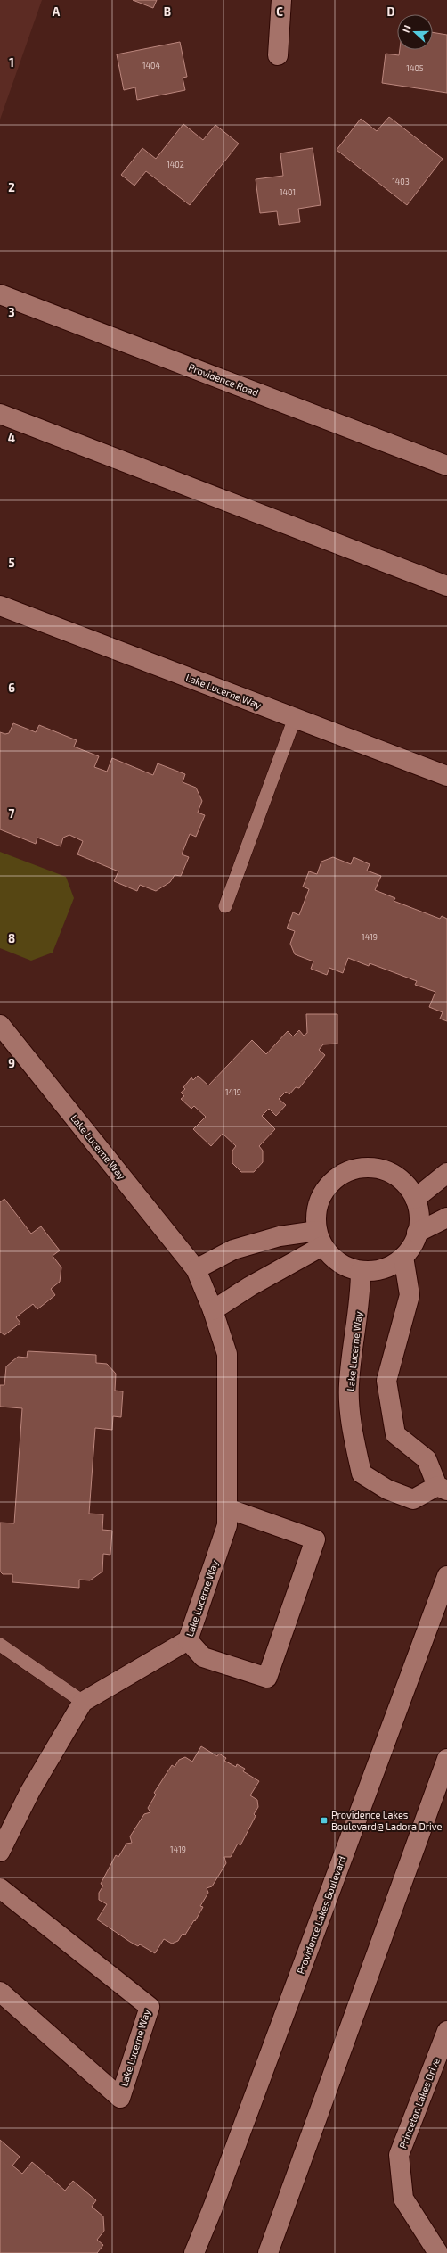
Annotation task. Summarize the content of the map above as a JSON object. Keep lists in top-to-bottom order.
{
  "streets": {
    "street": [
      "Providence Road",
      "Lake Lucerne Way",
      "Providence Lakes Boulevard",
      "Princeton Lakes Drive"
    ]
  },
  "places": {
    "transit": ["Providence Lakes Boulevard@ Ladora Drive"]
  },
  "house_numbers": [
    "1404",
    "1405",
    "1402",
    "1403",
    "1401",
    "1419",
    "1419",
    "1419"
  ],
  "north": "left",
  "grid": {
    "columns": [
      "A",
      "B",
      "C",
      "D"
    ],
    "rows": [
      "1",
      "2",
      "3",
      "4",
      "5",
      "6",
      "7",
      "8",
      "9"
    ]
  }
}
